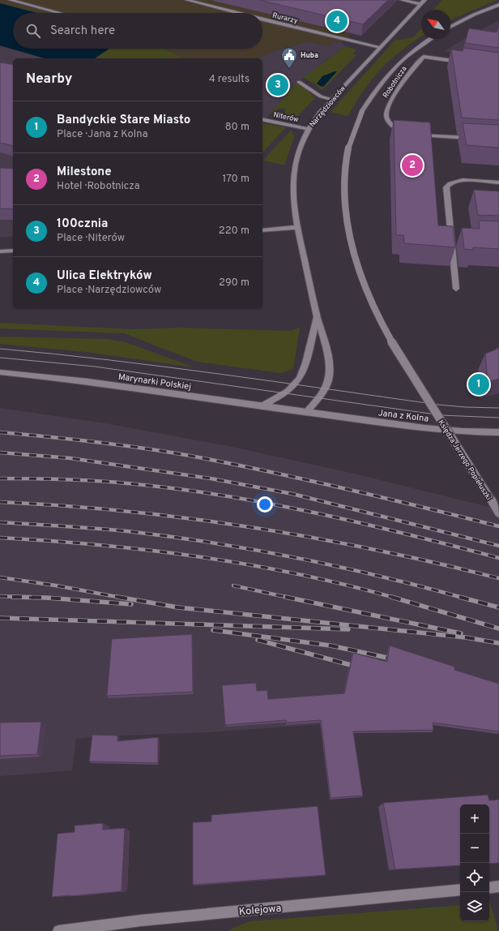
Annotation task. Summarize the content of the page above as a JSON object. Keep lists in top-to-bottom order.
{
  "streets": {
    "street": [
      "Rurarzy",
      "Robotnicza",
      "Narzędziowców",
      "Niterów",
      "Marynarki Polskiej",
      "Jana z Kolna",
      "Księdza Jerzego Popiełuszki",
      "Kolejowa"
    ]
  },
  "crossings": [
    ["Rurarzy", "Narzędziowców"],
    ["Narzędziowców", "Niterów"],
    ["Narzędziowców", "Marynarki Polskiej"],
    ["Narzędziowców", "Jana z Kolna"],
    ["Marynarki Polskiej", "Jana z Kolna"]
  ],
  "places": {
    "public building": ["Huba"]
  },
  "north": "top left",
  "page": {
    "pins": [
      "4",
      "3",
      "2",
      "1"
    ],
    "search": "Search here",
    "heading": ["Nearby", "4 results"],
    "list": [
      {
        "mark": "1",
        "name": "Bandyckie Stare Miasto",
        "note": "Place · Jana z Kolna",
        "value": "80 m"
      },
      {
        "mark": "2",
        "name": "Milestone",
        "note": "Hotel · Robotnicza",
        "value": "170 m"
      },
      {
        "mark": "3",
        "name": "100cznia",
        "note": "Place · Niterów",
        "value": "220 m"
      },
      {
        "mark": "4",
        "name": "Ulica Elektryków",
        "note": "Place · Narzędziowców",
        "value": "290 m"
      }
    ],
    "map_buttons": ["+", "−"]
  }
}
